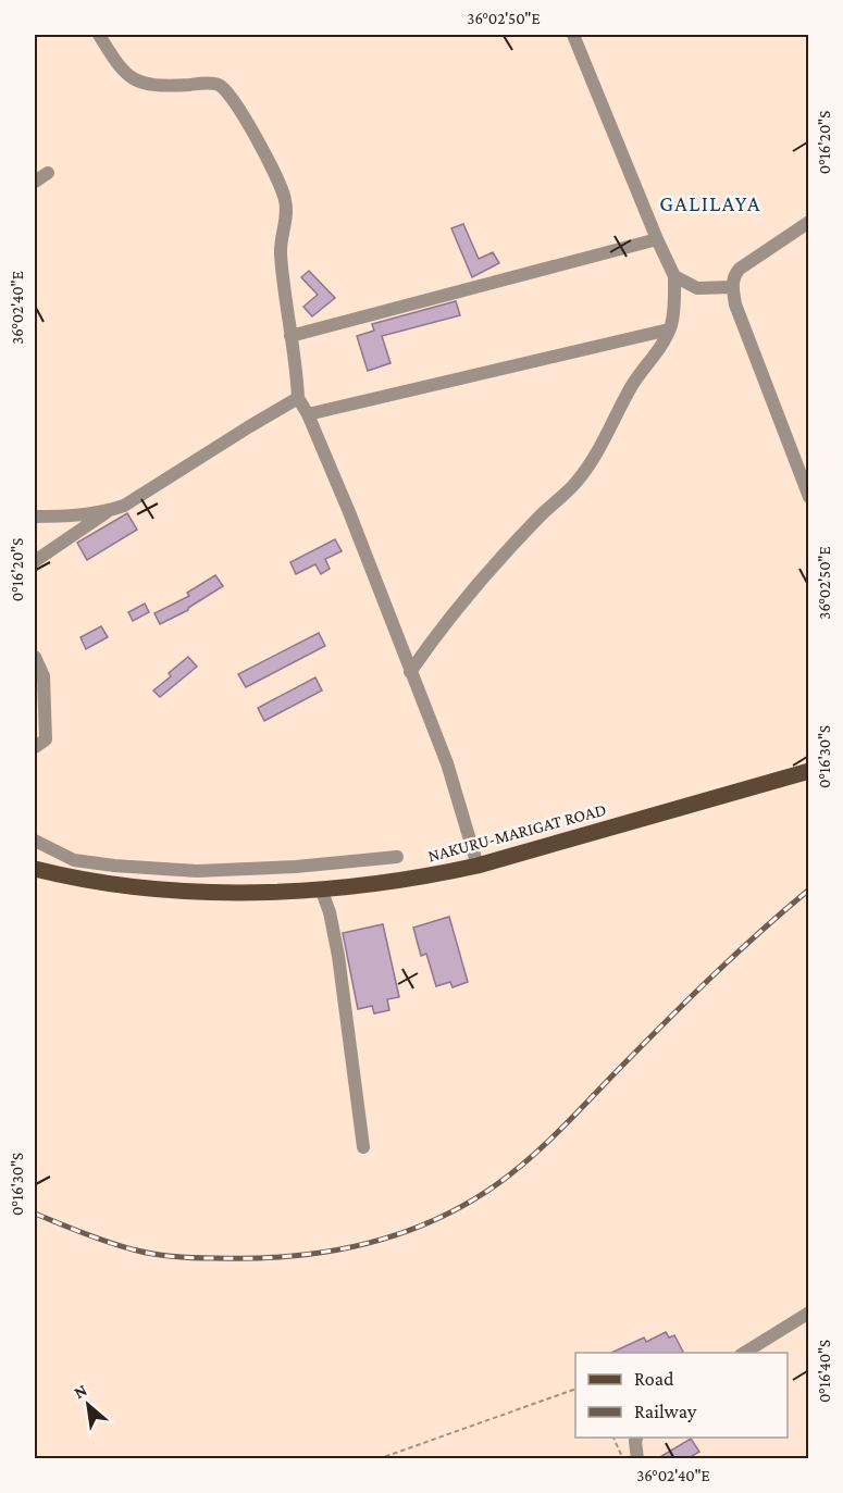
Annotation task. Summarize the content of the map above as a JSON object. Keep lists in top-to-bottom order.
{
  "streets": {
    "main road": ["NAKURU-MARIGAT ROAD"]
  },
  "districts": ["GALILAYA"],
  "legend": ["Road", "Railway"],
  "north": "top left",
  "coordinates": [
    "36°02'50\"E",
    "0°16'20\"S",
    "36°02'40\"E",
    "0°16'30\"S",
    "0°16'40\"S"
  ]
}
